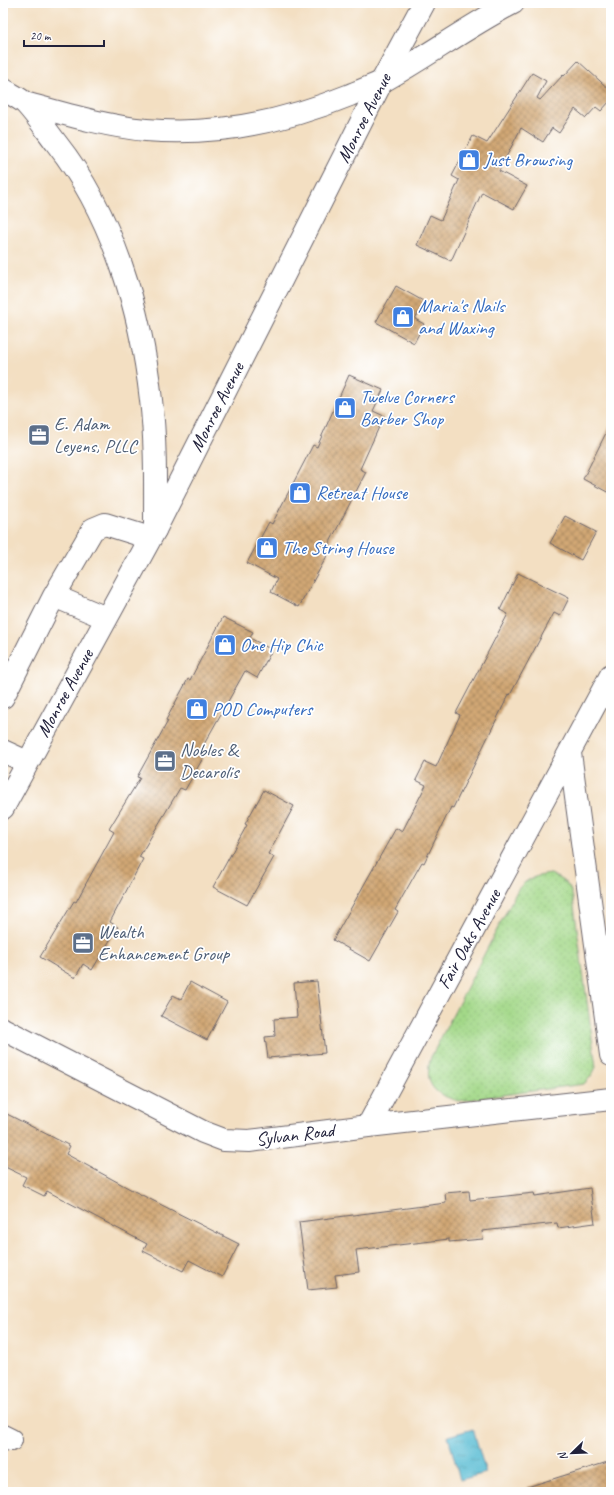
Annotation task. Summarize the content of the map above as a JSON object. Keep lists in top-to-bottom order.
{
  "streets": {
    "street": ["Monroe Avenue", "Fair Oaks Avenue", "Sylvan Road"]
  },
  "crossings": [
    ["Fair Oaks Avenue", "Sylvan Road"]
  ],
  "places": {
    "shop": [
      "Just Browsing",
      "Maria's Nails and Waxing",
      "Twelve Corners Barber Shop",
      "Retreat House",
      "The String House",
      "One Hip Chic",
      "POD Computers"
    ],
    "office": ["E. Adam Leyens, PLLC", "Nobles & Decarolis", "Wealth Enhancement Group"]
  },
  "scale_bar": "20 m",
  "north": "bottom left"
}
